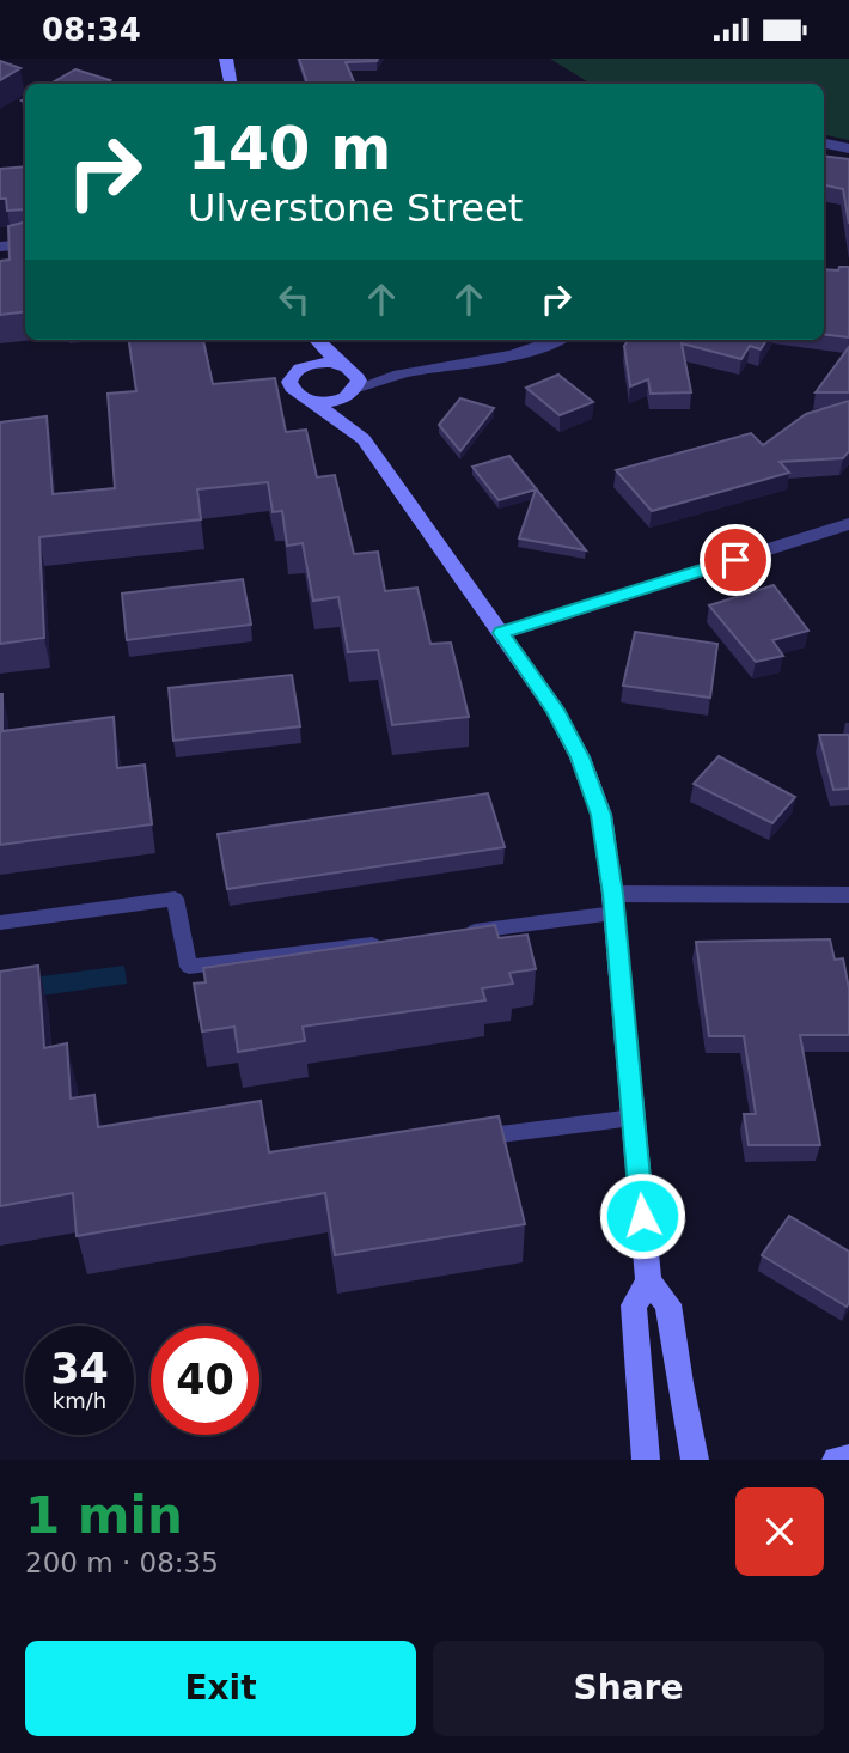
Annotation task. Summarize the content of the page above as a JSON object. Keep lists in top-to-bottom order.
{
  "page": {
    "status": "08:34",
    "turn": ["140 m", "Ulverstone Street"],
    "speed": "34 km/h",
    "limit": "40",
    "heading": ["1 min", "200 m · 08:35"],
    "buttons": ["Exit", "Share"]
  }
}
